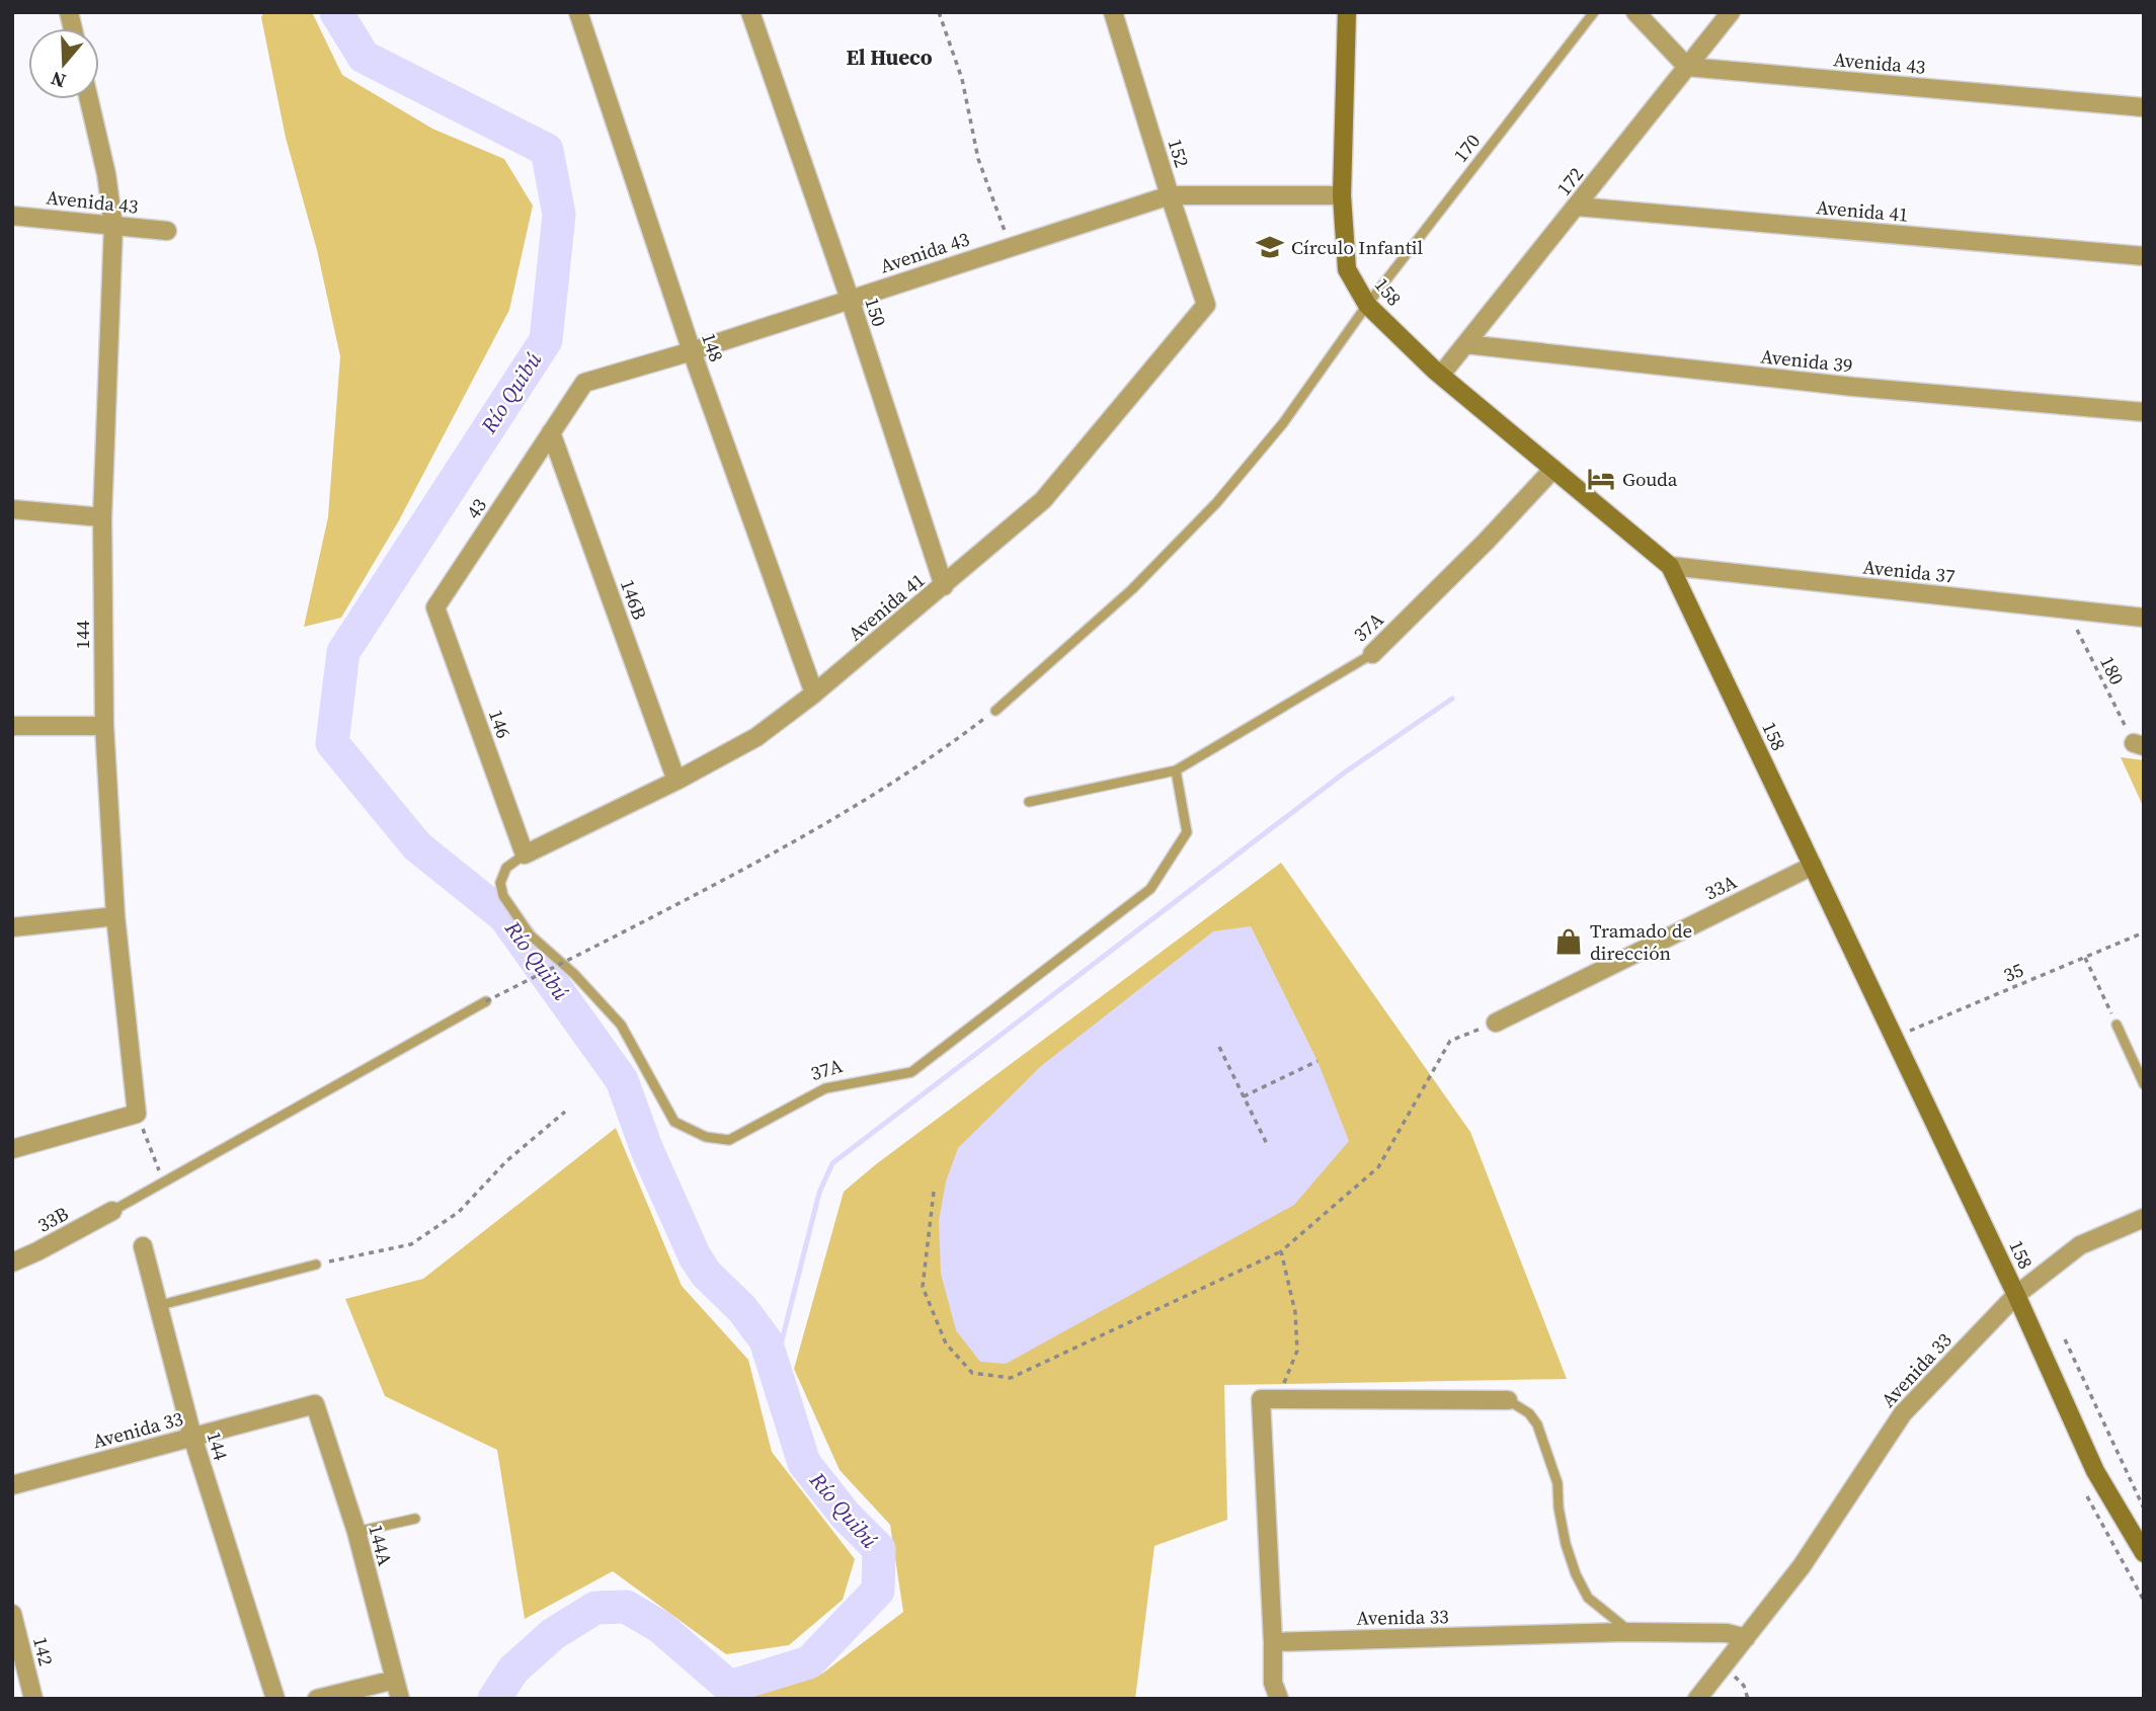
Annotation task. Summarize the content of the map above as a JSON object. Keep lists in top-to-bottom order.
{
  "streets": {
    "street": [
      "Avenida 43",
      "152",
      "172",
      "Avenida 41",
      "158",
      "150",
      "148",
      "Avenida 39",
      "43",
      "Avenida 37",
      "146B",
      "37A",
      "144",
      "146",
      "33A",
      "33B",
      "Avenida 33",
      "144A",
      "142"
    ],
    "lane": ["170"],
    "path": ["180", "35"]
  },
  "crossings": [
    ["Avenida 43", "152"],
    ["Avenida 43", "172"],
    ["Avenida 43", "158"],
    ["Avenida 43", "150"],
    ["Avenida 43", "148"],
    ["Avenida 43", "43"],
    ["Avenida 43", "146B"],
    ["Avenida 43", "144"],
    ["170", "158"],
    ["152", "Avenida 41"],
    ["172", "Avenida 41"],
    ["172", "158"],
    ["172", "Avenida 39"],
    ["Avenida 41", "150"],
    ["Avenida 41", "148"],
    ["Avenida 41", "146B"],
    ["Avenida 41", "37A"],
    ["Avenida 41", "146"],
    ["158", "Avenida 37"],
    ["158", "37A"],
    ["158", "33A"],
    ["158", "35"],
    ["158", "Avenida 33"],
    ["43", "146B"],
    ["43", "146"],
    ["Avenida 37", "180"],
    ["37A", "146"],
    ["144", "Avenida 33"],
    ["Avenida 33", "144A"]
  ],
  "districts": ["El Hueco"],
  "water": ["Río Quibú"],
  "places": {
    "school or university": ["Círculo Infantil"],
    "hotel": ["Gouda"],
    "shop": ["Tramado de dirección"]
  },
  "north": "bottom"
}
